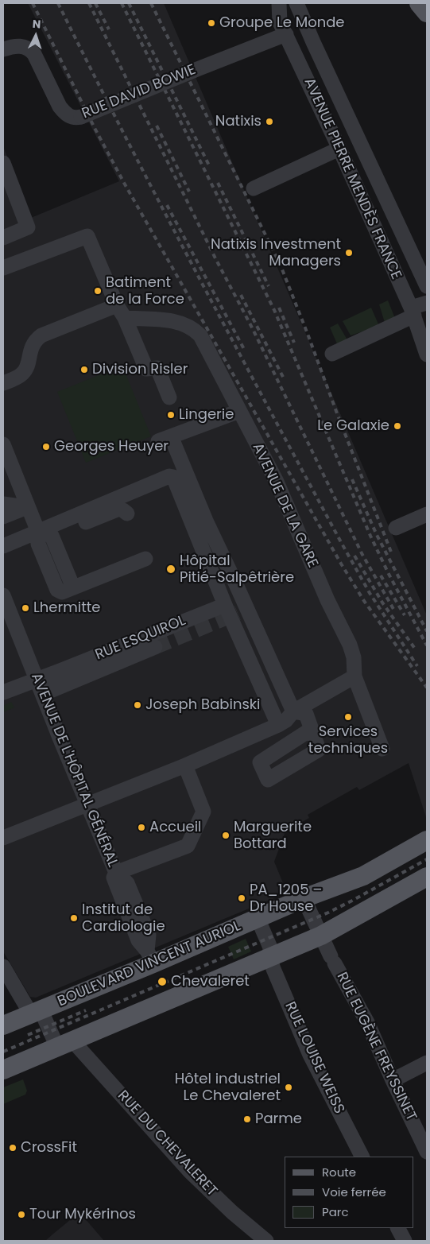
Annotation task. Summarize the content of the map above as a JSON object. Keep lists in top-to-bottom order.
{
  "streets": {
    "main road": ["BOULEVARD VINCENT AURIOL"],
    "street": [
      "RUE DAVID BOWIE",
      "AVENUE PIERRE MENDÈS FRANCE",
      "AVENUE DE LA GARE",
      "RUE ESQUIROL",
      "AVENUE DE L'HÔPITAL GÉNÉRAL",
      "RUE EUGÈNE FREYSSINET",
      "RUE LOUISE WEISS",
      "RUE DU CHEVALERET"
    ]
  },
  "crossings": [
    ["RUE DAVID BOWIE", "AVENUE PIERRE MENDÈS FRANCE"],
    ["RUE ESQUIROL", "AVENUE DE L'HÔPITAL GÉNÉRAL"],
    ["AVENUE DE L'HÔPITAL GÉNÉRAL", "BOULEVARD VINCENT AURIOL"],
    ["BOULEVARD VINCENT AURIOL", "RUE LOUISE WEISS"],
    ["BOULEVARD VINCENT AURIOL", "RUE DU CHEVALERET"]
  ],
  "places": [
    "Groupe Le Monde",
    "Natixis",
    "Natixis Investment Managers",
    "Batiment de la Force",
    "Division Risler",
    "Lingerie",
    "Le Galaxie",
    "Georges Heuyer",
    "Hôpital Pitié-Salpêtrière",
    "Lhermitte",
    "Joseph Babinski",
    "Services techniques",
    "Accueil",
    "Marguerite Bottard",
    "PA_1205 – Dr House",
    "Institut de Cardiologie",
    "Chevaleret",
    "Hôtel industriel Le Chevaleret",
    "Parme",
    "CrossFit",
    "Tour Mykérinos"
  ],
  "legend": ["Route", "Voie ferrée", "Parc"],
  "north": "top"
}
